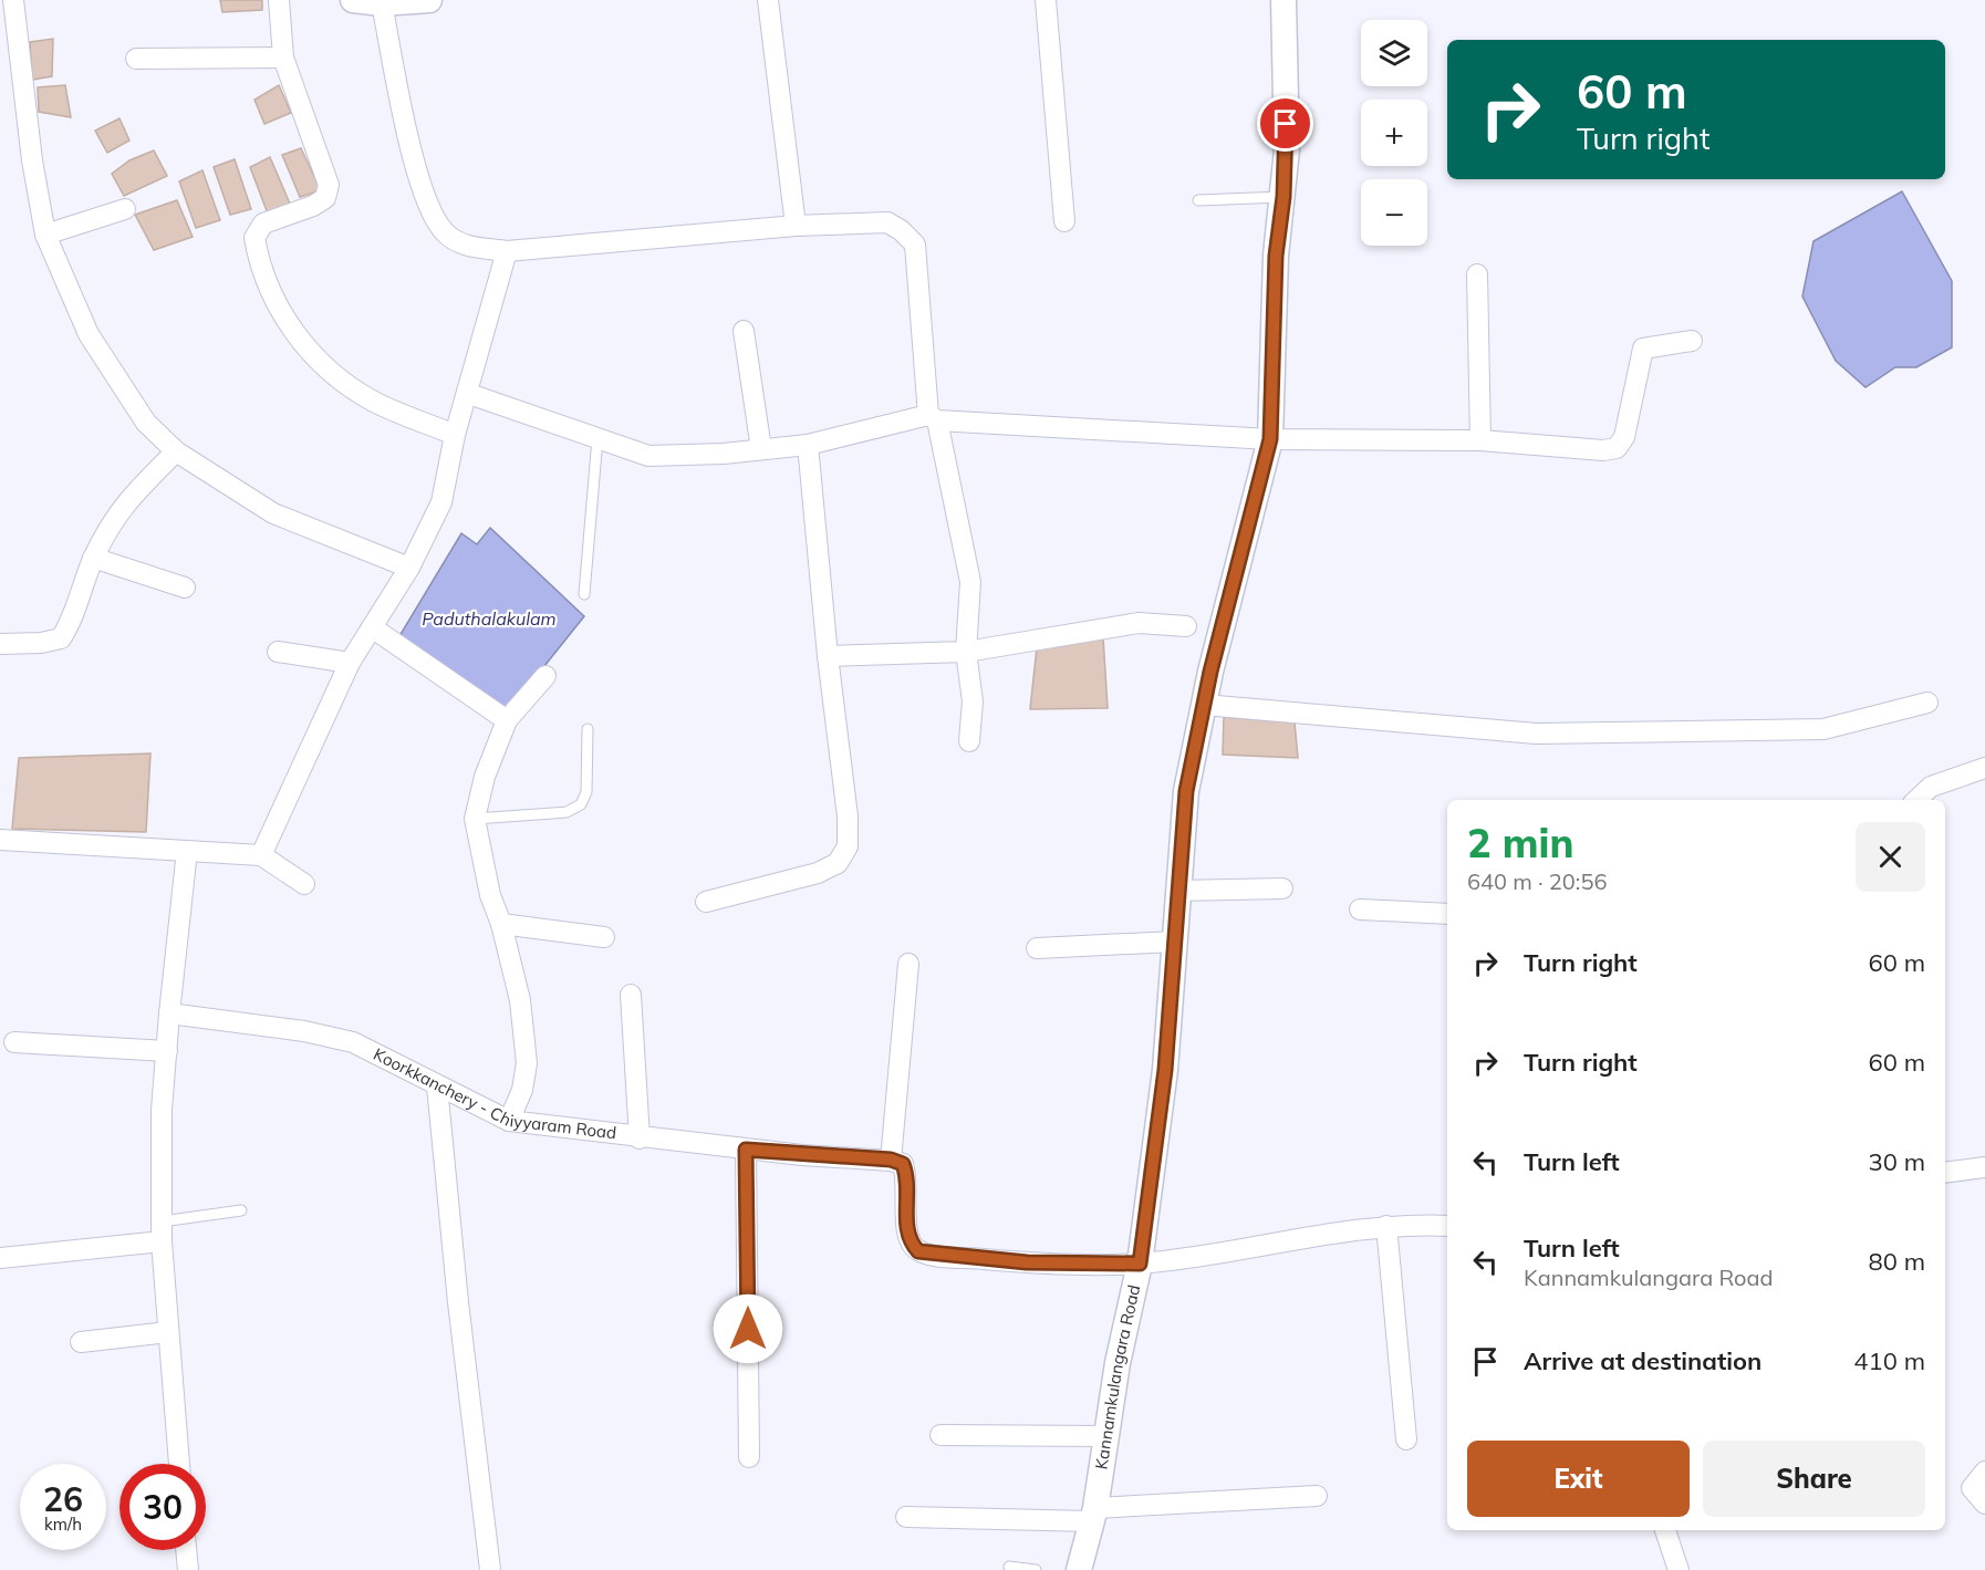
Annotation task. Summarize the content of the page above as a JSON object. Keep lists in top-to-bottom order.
{
  "streets": {
    "street": ["Koorkkanchery - Chiyyaram Road", "Kannamkulangara Road"]
  },
  "water": ["Paduthalakulam"],
  "page": {
    "map_buttons": ["+", "−"],
    "turn": ["60 m", "Turn right"],
    "heading": ["2 min", "640 m · 20:56"],
    "list": [
      {
        "name": "Turn right",
        "value": "60 m"
      },
      {
        "name": "Turn right",
        "value": "60 m"
      },
      {
        "name": "Turn left",
        "value": "30 m"
      },
      {
        "name": "Turn left",
        "note": "Kannamkulangara Road",
        "value": "80 m"
      },
      {
        "name": "Arrive at destination",
        "value": "410 m"
      }
    ],
    "buttons": ["Exit", "Share"],
    "speed": "26 km/h",
    "limit": "30"
  }
}
